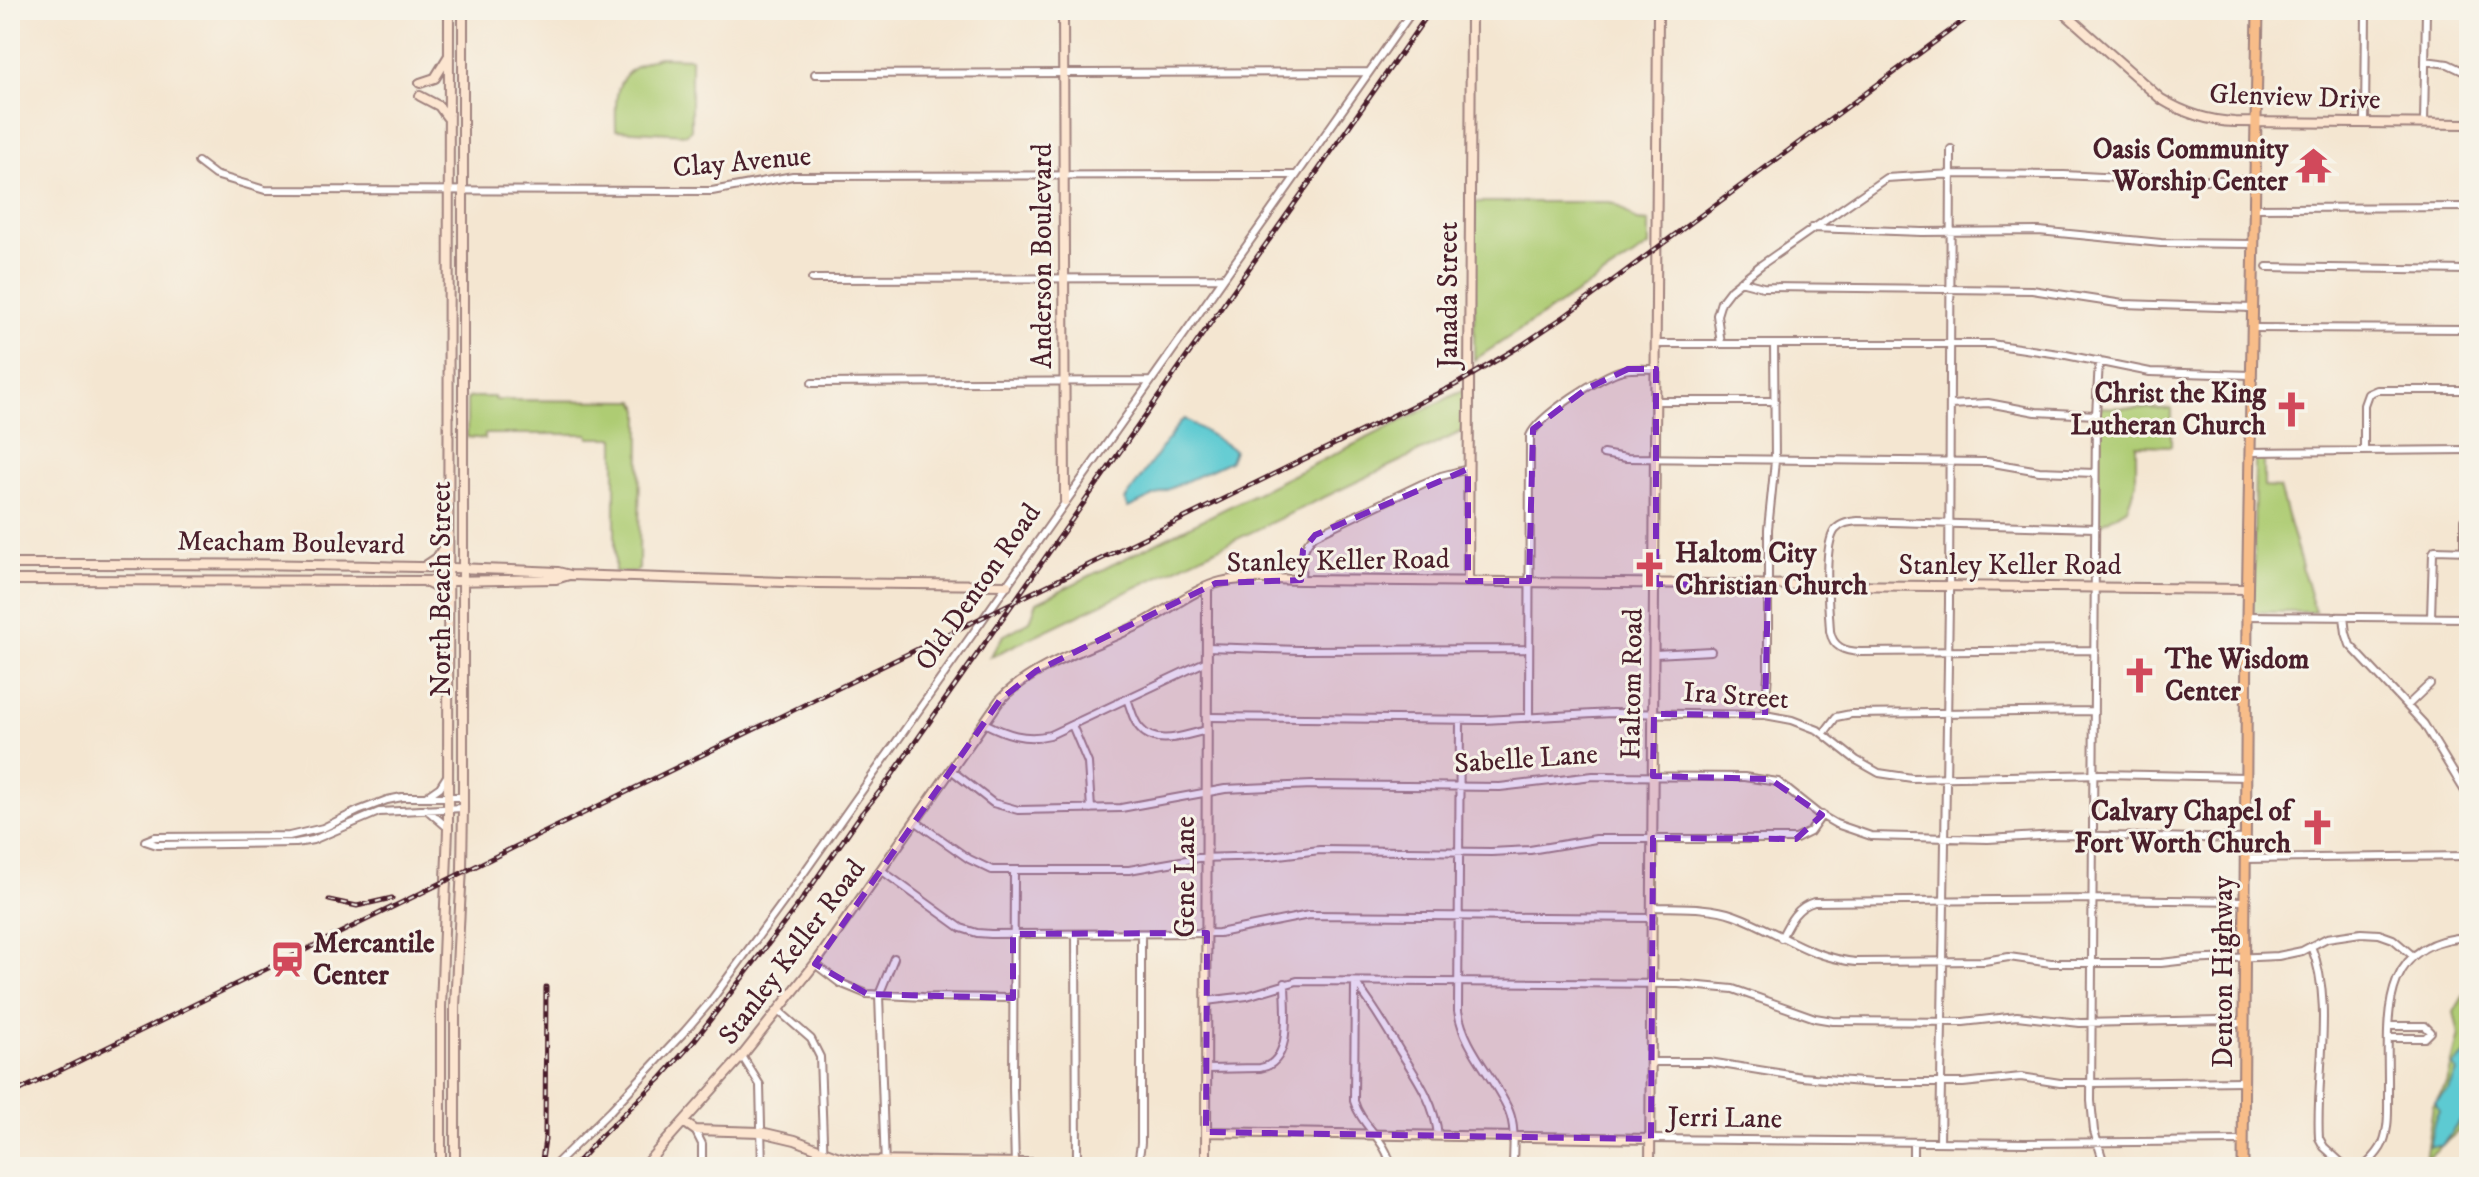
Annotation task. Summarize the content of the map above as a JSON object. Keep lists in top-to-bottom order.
{
  "streets": {
    "main road": [
      "Glenview Drive",
      "Anderson Boulevard",
      "Janada Street",
      "Meacham Boulevard",
      "Stanley Keller Road",
      "North Beach Street",
      "Haltom Road",
      "Gene Lane",
      "Denton Highway",
      "Jerri Lane"
    ],
    "street": [
      "Clay Avenue",
      "Old Denton Road",
      "Ira Street",
      "Sabelle Lane"
    ]
  },
  "crossings": [
    ["Glenview Drive", "Denton Highway"],
    ["Clay Avenue", "Anderson Boulevard"],
    ["Clay Avenue", "Old Denton Road"],
    ["Clay Avenue", "North Beach Street"],
    ["Anderson Boulevard", "Old Denton Road"],
    ["Janada Street", "Stanley Keller Road"],
    ["Meacham Boulevard", "Old Denton Road"],
    ["Meacham Boulevard", "North Beach Street"],
    ["Stanley Keller Road", "Haltom Road"],
    ["Stanley Keller Road", "Sabelle Lane"],
    ["Stanley Keller Road", "Gene Lane"],
    ["Stanley Keller Road", "Denton Highway"],
    ["Haltom Road", "Ira Street"],
    ["Haltom Road", "Sabelle Lane"],
    ["Haltom Road", "Jerri Lane"],
    ["Ira Street", "Gene Lane"],
    ["Ira Street", "Denton Highway"],
    ["Sabelle Lane", "Gene Lane"],
    ["Sabelle Lane", "Denton Highway"],
    ["Gene Lane", "Jerri Lane"],
    ["Denton Highway", "Jerri Lane"]
  ],
  "places": {
    "temple": ["Oasis Community Worship Center"],
    "church": [
      "Christ the King Lutheran Church",
      "Haltom City Christian Church",
      "The Wisdom Center",
      "Calvary Chapel of Fort Worth Church"
    ],
    "station": ["Mercantile Center"]
  }
}
